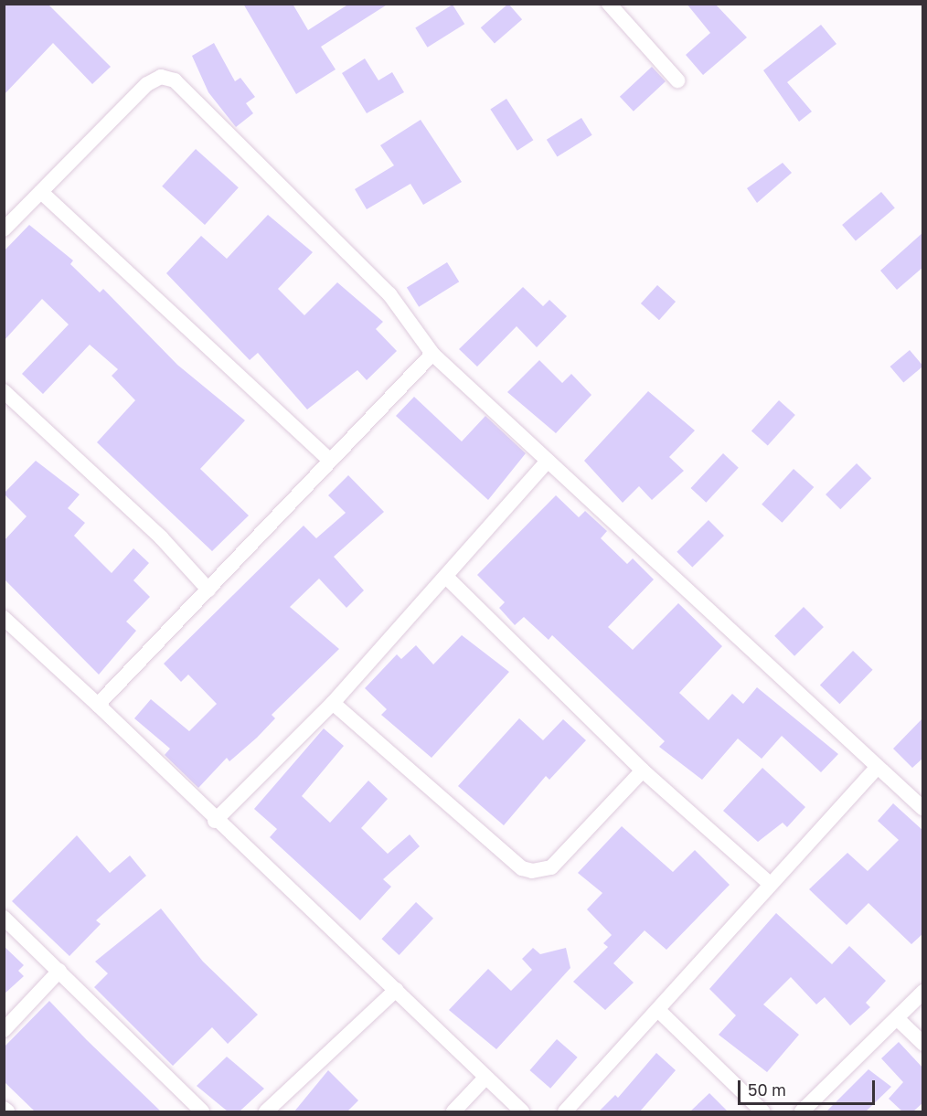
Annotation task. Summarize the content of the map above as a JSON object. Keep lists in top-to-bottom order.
{
  "scale_bar": "50 m"
}
